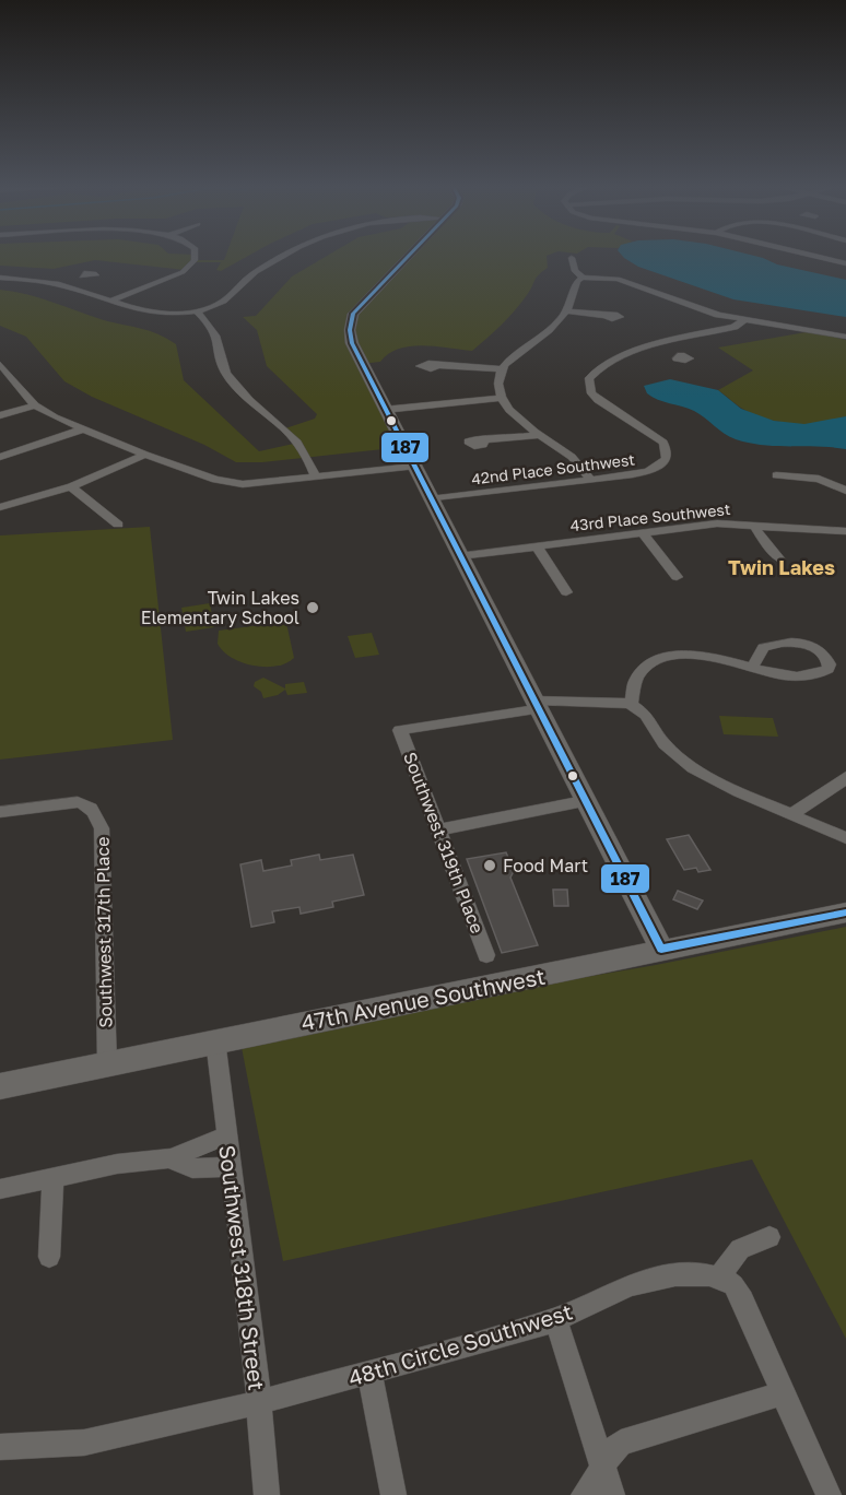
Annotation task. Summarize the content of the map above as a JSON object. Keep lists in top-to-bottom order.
{
  "streets": {
    "main road": ["47th Avenue Southwest"],
    "street": [
      "42nd Place Southwest",
      "43rd Place Southwest",
      "Southwest 319th Place",
      "Southwest 317th Place",
      "Southwest 318th Street",
      "48th Circle Southwest"
    ]
  },
  "crossings": [
    ["Southwest 317th Place", "47th Avenue Southwest"],
    ["47th Avenue Southwest", "Southwest 318th Street"],
    ["Southwest 318th Street", "48th Circle Southwest"]
  ],
  "districts": ["Twin Lakes"],
  "places": ["Twin Lakes Elementary School", "Food Mart"],
  "lines": ["transit line 187"]
}
